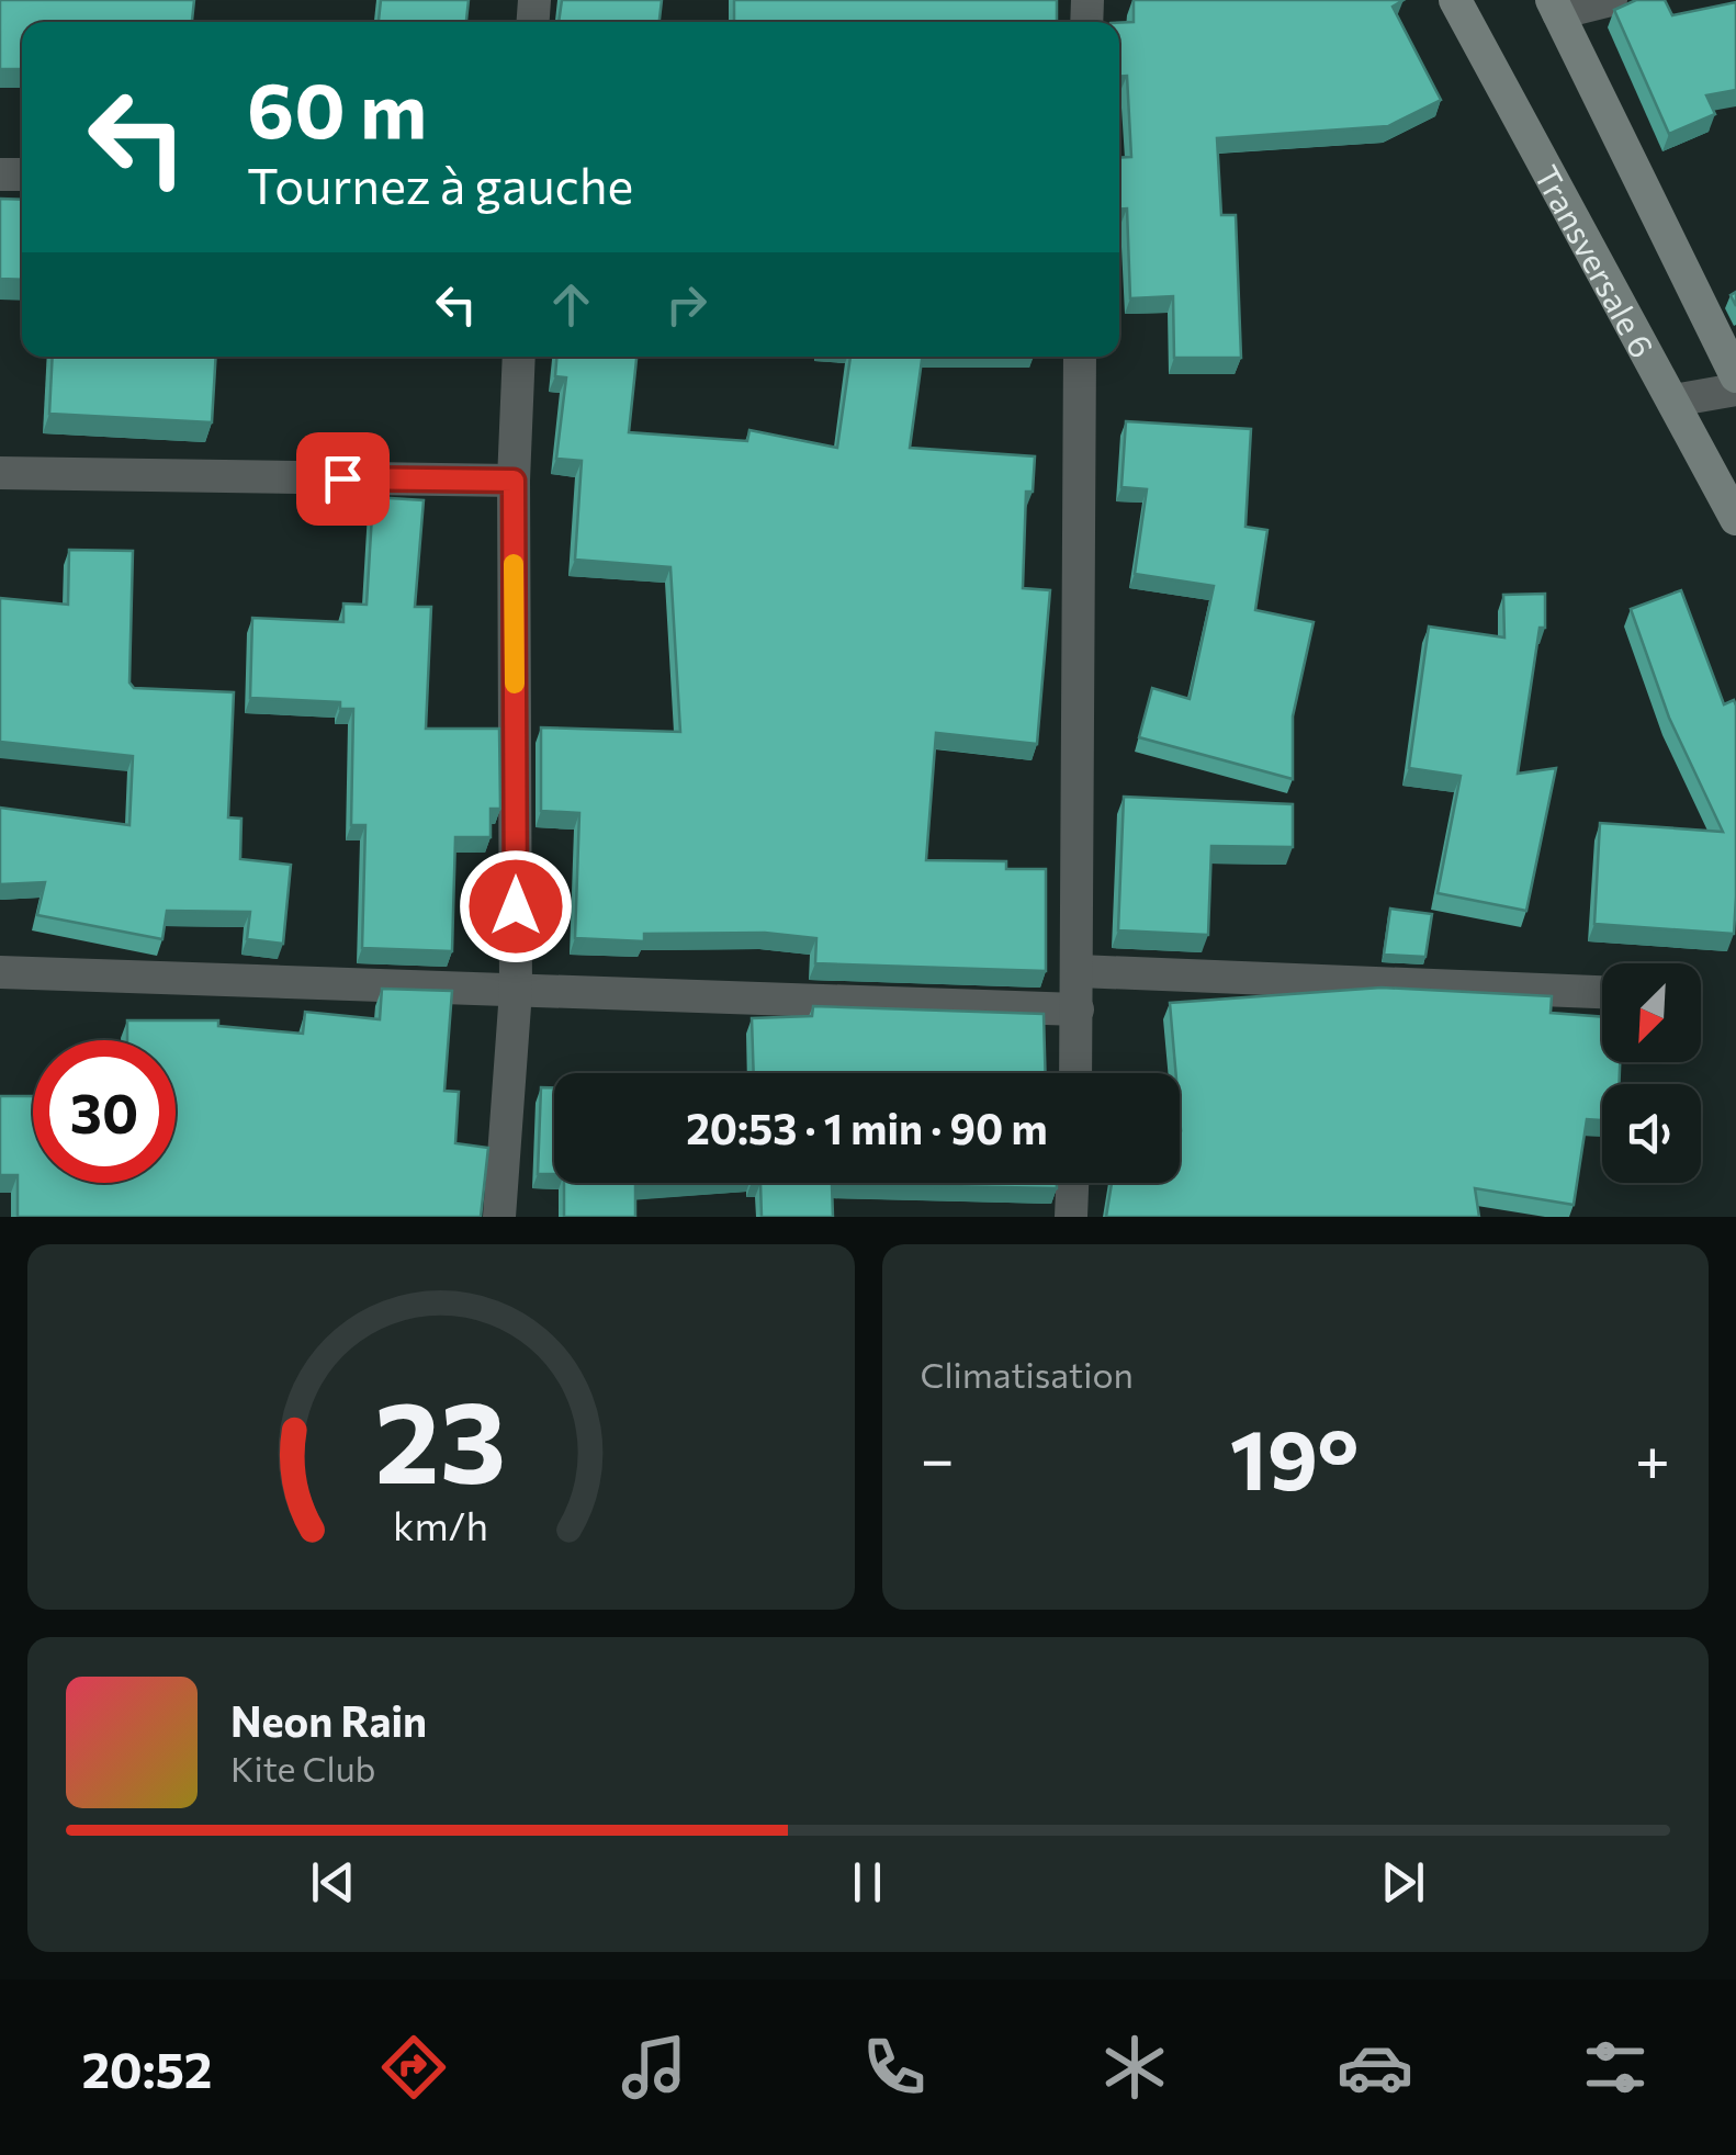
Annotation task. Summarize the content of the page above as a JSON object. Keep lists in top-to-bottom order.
{
  "streets": {
    "main road": ["Transversale 6"]
  },
  "north": "bottom left",
  "page": {
    "turn": ["60 m", "Tournez à gauche"],
    "limit": "30",
    "trip": "20:53 · 1 min · 90 m",
    "tile": "Climatisation",
    "heat": ["−", "19°", "+"],
    "song": ["Neon Rain", "Kite Club"],
    "tabs": "20:52",
    "gauge": ["23", "km/h"]
  }
}
